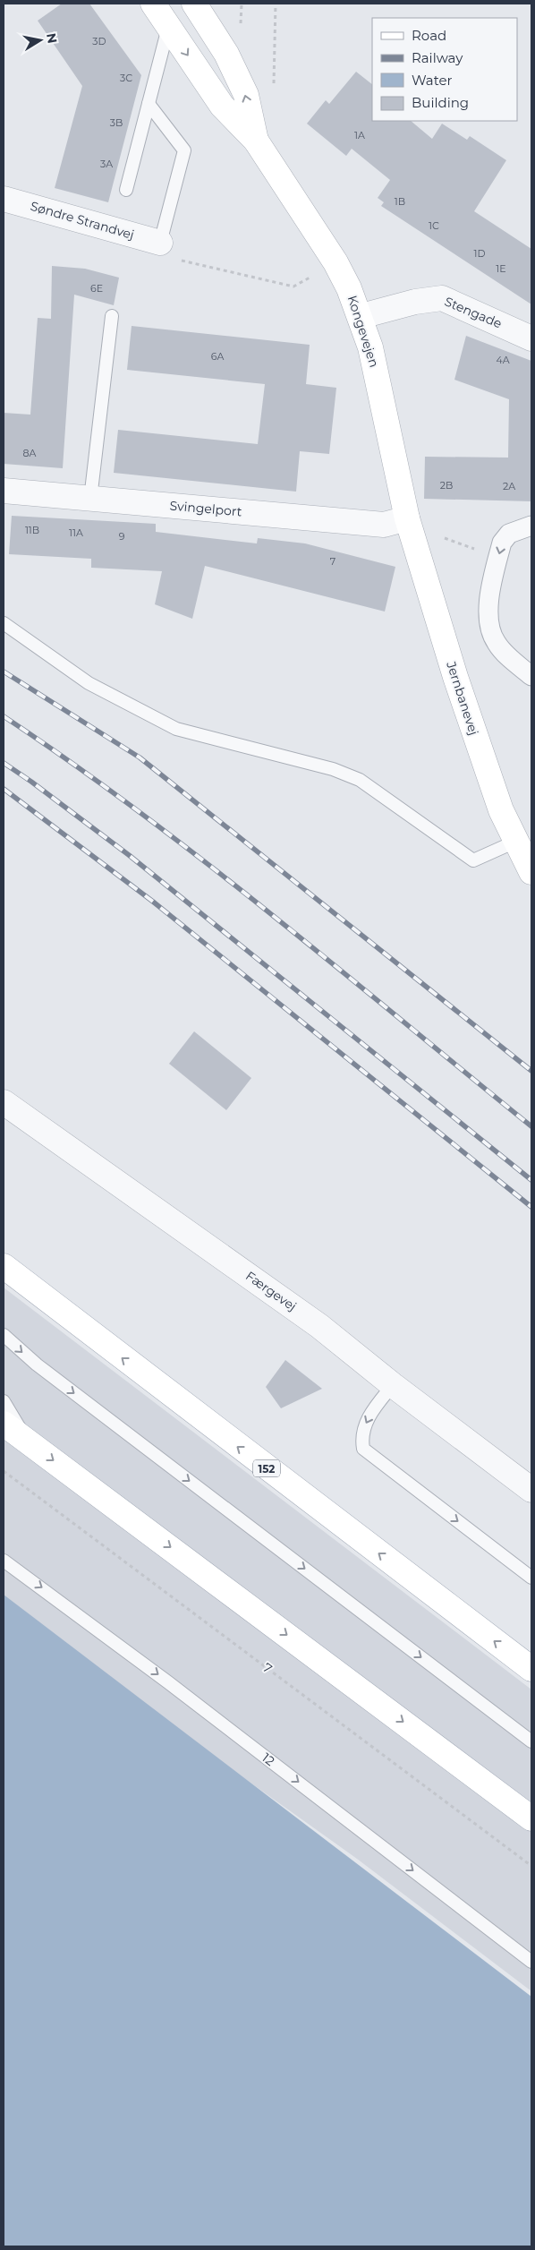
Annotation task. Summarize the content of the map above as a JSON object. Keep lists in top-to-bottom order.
{
  "streets": {
    "main road": ["Kongevejen", "Jernbanevej", "152"],
    "street": [
      "Søndre Strandvej",
      "Stengade",
      "Svingelport",
      "Færgevej"
    ],
    "lane": ["12"],
    "path": ["7"]
  },
  "crossings": [
    ["Stengade", "Kongevejen"],
    ["Kongevejen", "Svingelport"],
    ["Kongevejen", "Jernbanevej"],
    ["Svingelport", "Jernbanevej"]
  ],
  "one_way": ["12"],
  "house_numbers": [
    "3D",
    "3C",
    "3B",
    "1A",
    "3A",
    "1B",
    "1C",
    "1D",
    "1E",
    "6E",
    "6A",
    "4A",
    "8A",
    "2B",
    "2A",
    "11B",
    "11A",
    "9",
    "7"
  ],
  "legend": [
    "Road",
    "Railway",
    "Water",
    "Building"
  ],
  "north": "right"
}
